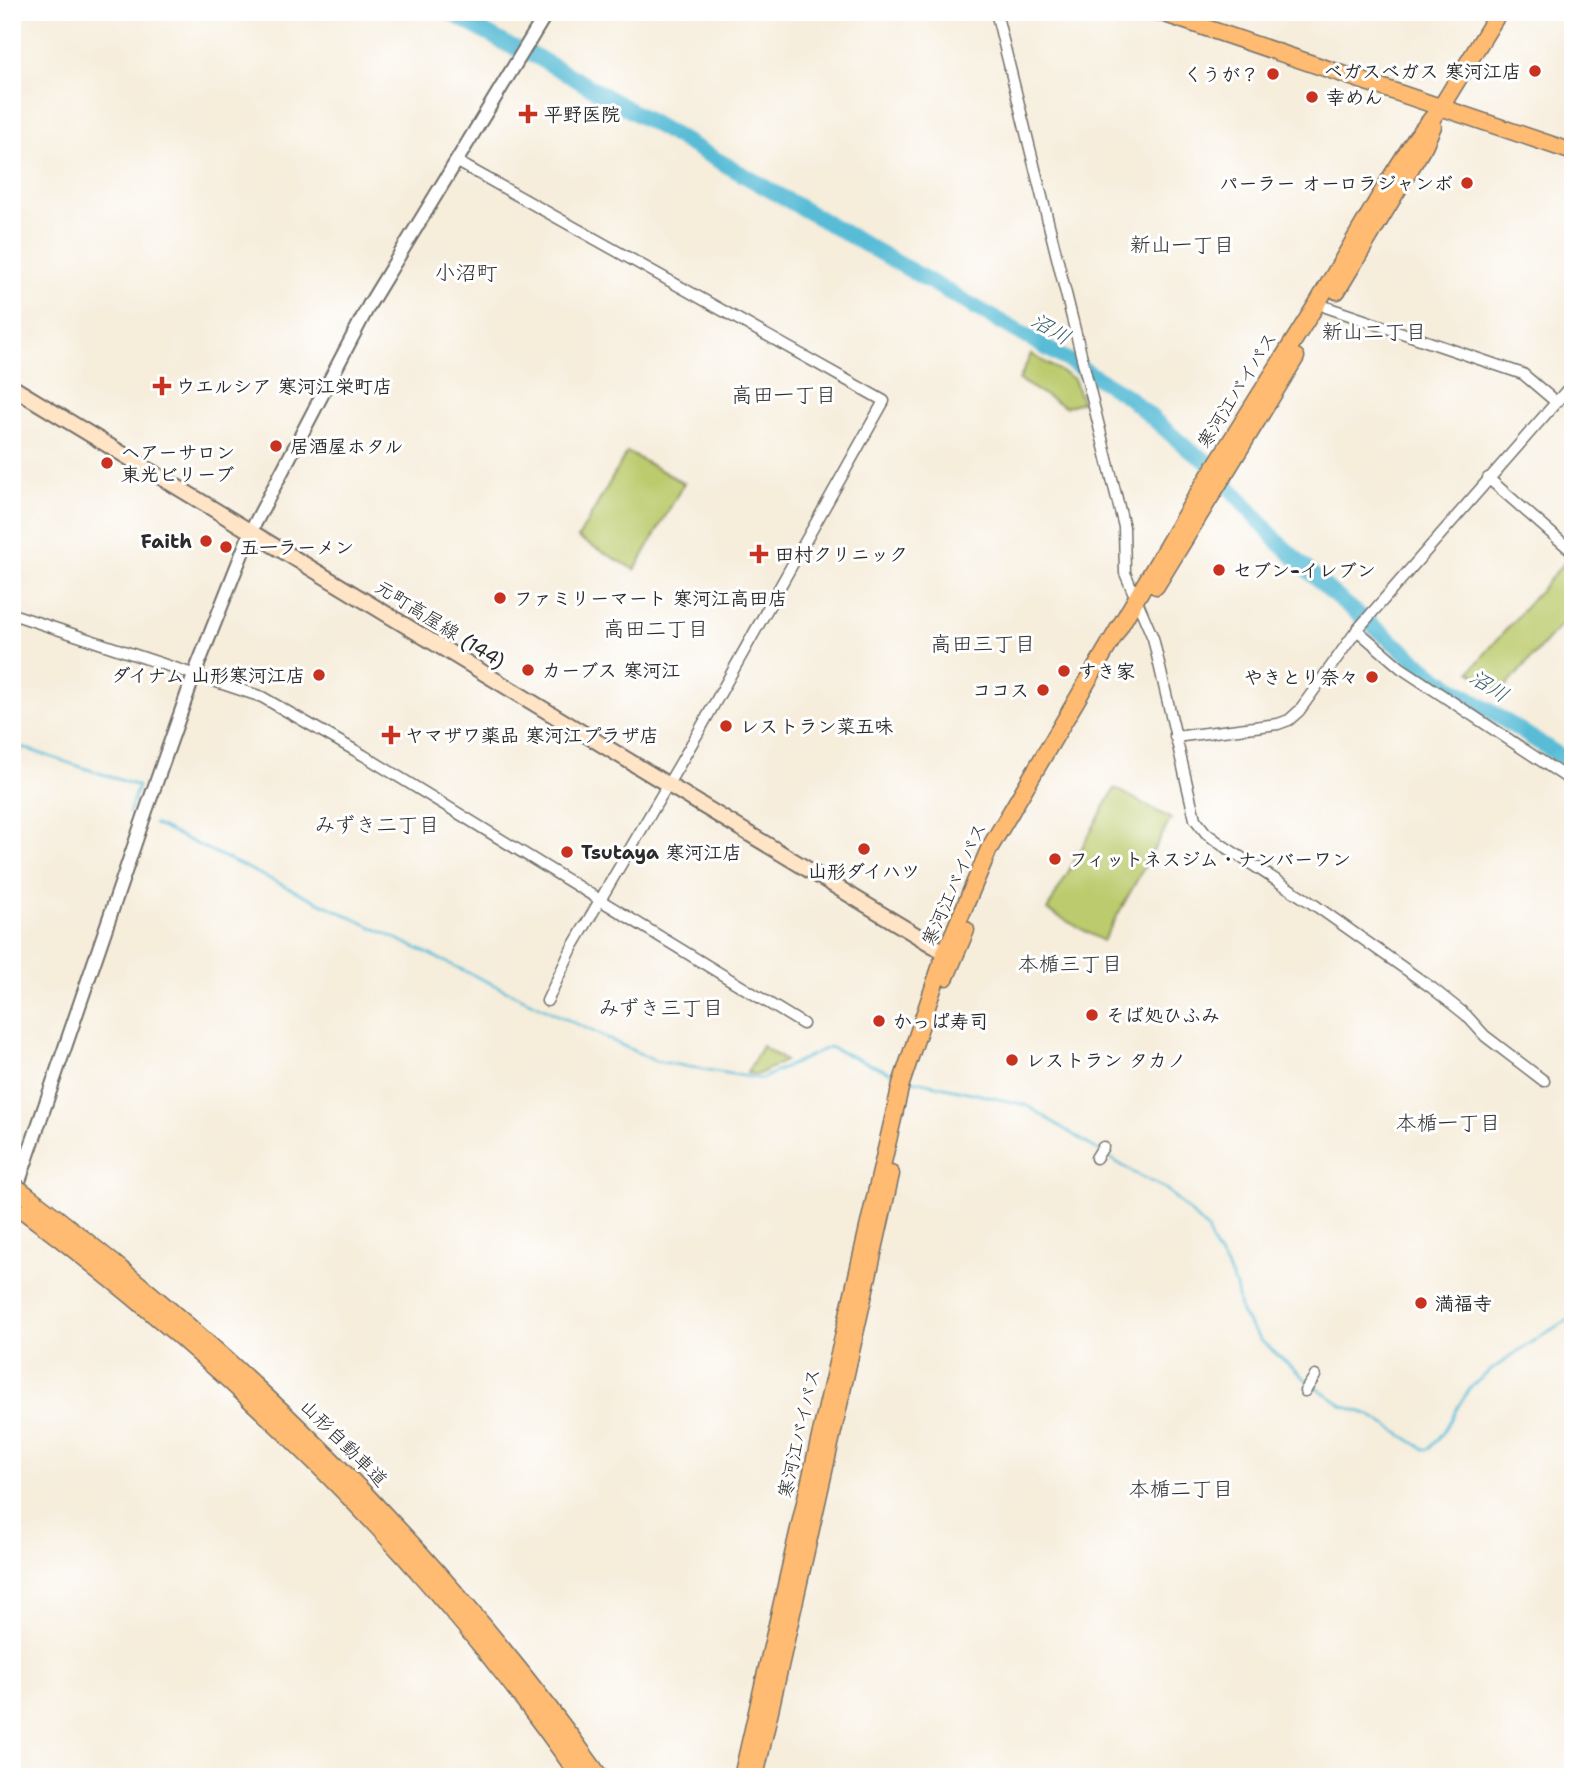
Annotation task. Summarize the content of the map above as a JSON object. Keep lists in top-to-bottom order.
{
  "streets": {
    "highway": ["山形自動車道"],
    "main road": ["寒河江バイパス", "元町高屋線 (144)"]
  },
  "crossings": [
    ["寒河江バイパス", "元町高屋線 (144)"]
  ],
  "districts": [
    "新山一丁目",
    "小沼町",
    "新山二丁目",
    "高田一丁目",
    "高田二丁目",
    "高田三丁目",
    "みずき二丁目",
    "本楯三丁目",
    "みずき三丁目",
    "本楯一丁目",
    "本楯二丁目"
  ],
  "water": ["沼川"],
  "places": {
    "other": [
      "ベガスベガス 寒河江店",
      "くうが？",
      "幸めん",
      "パーラー オーロラジャンボ",
      "居酒屋ホタル",
      "ヘアーサロン 東光ビリーブ",
      "Faith",
      "五一ラーメン",
      "セブン-イレブン",
      "ファミリーマート 寒河江高田店",
      "カーブス 寒河江",
      "すき家",
      "ダイナム 山形寒河江店",
      "やきとり奈々",
      "ココス",
      "レストラン菜五味",
      "山形ダイハツ",
      "Tsutaya 寒河江店",
      "フィットネスジム・ナンバーワン",
      "そば処ひふみ",
      "かっぱ寿司",
      "レストラン タカノ",
      "満福寺"
    ],
    "health": [
      "平野医院",
      "ウエルシア 寒河江栄町店",
      "田村クリニック",
      "ヤマザワ薬品 寒河江プラザ店"
    ]
  }
}
